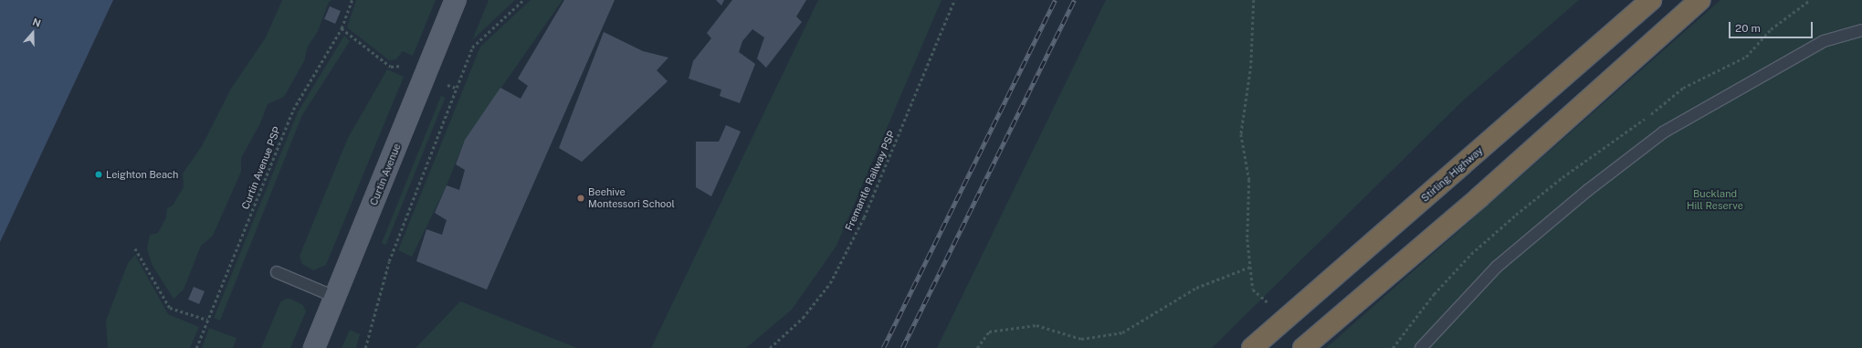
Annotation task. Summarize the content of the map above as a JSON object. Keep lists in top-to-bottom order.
{
  "streets": {
    "highway": ["Stirling Highway"],
    "main road": ["Curtin Avenue"],
    "path": ["Curtin Avenue PSP", "Fremantle Railway PSP"]
  },
  "parks": ["Buckland Hill Reserve"],
  "places": ["Leighton Beach", "Beehive Montessori School"],
  "scale_bar": "20 m",
  "north": "top"
}
